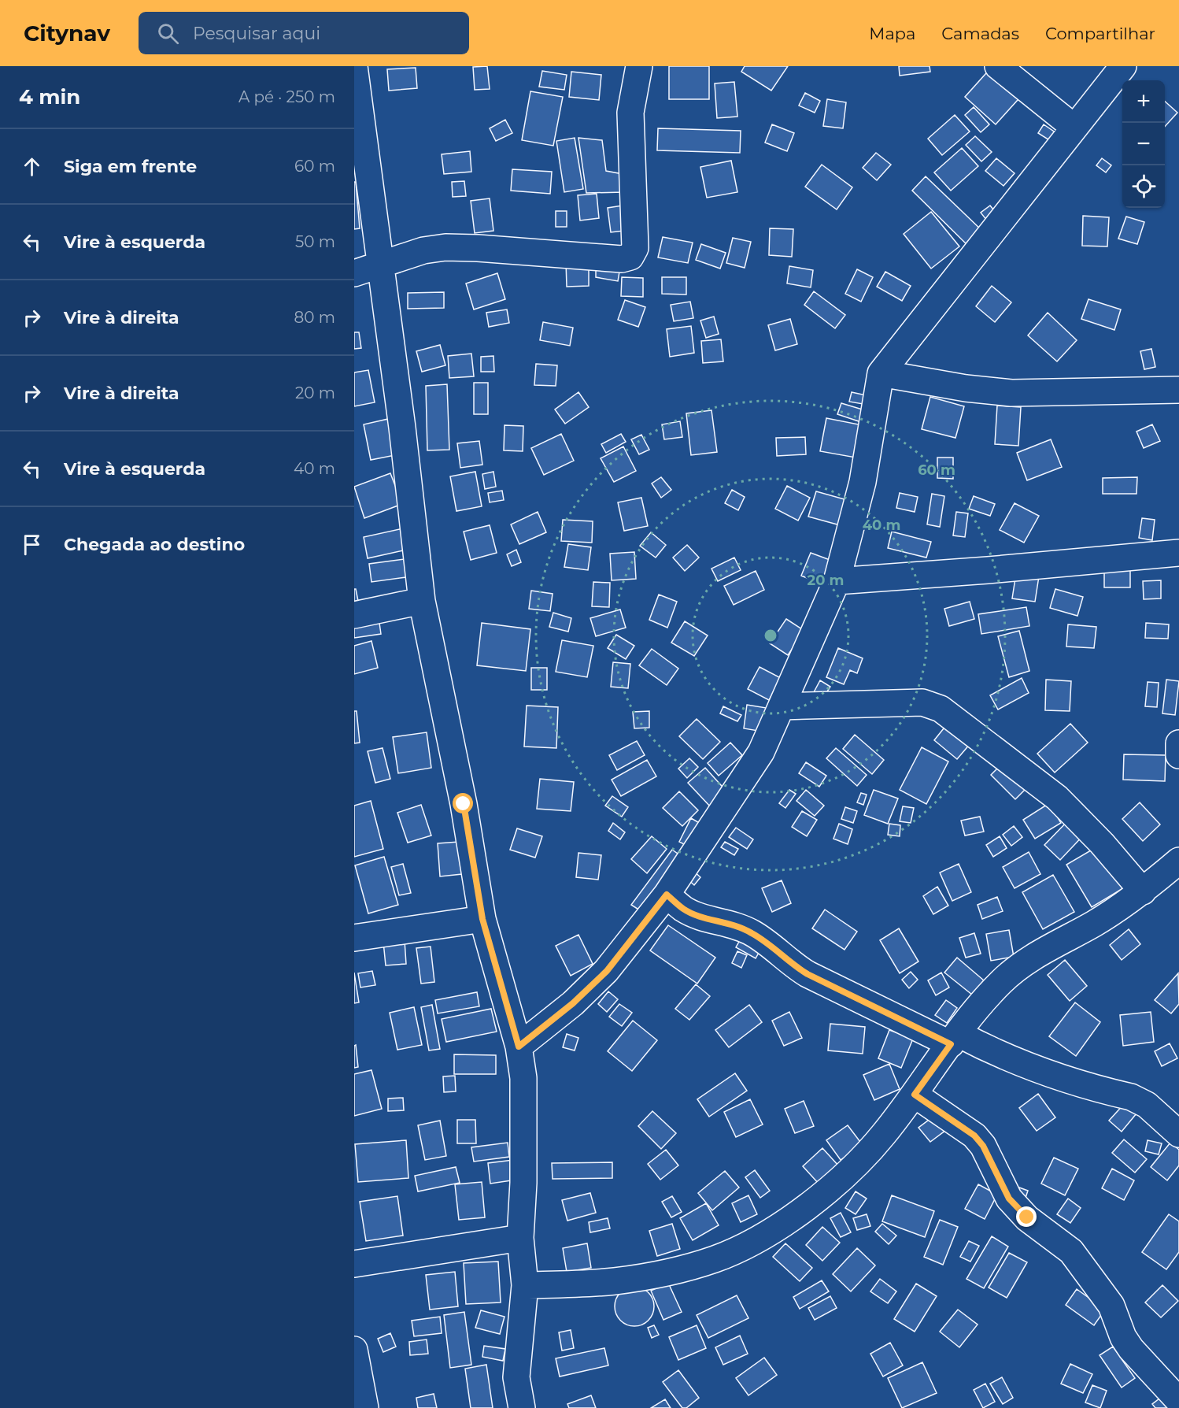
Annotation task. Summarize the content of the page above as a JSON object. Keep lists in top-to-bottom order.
{
  "page": {
    "header": "Citynav",
    "search": "Pesquisar aqui",
    "nav": ["Mapa", "Camadas", "Compartilhar"],
    "heading": ["4 min", "A pé · 250 m"],
    "map_buttons": ["+", "−"],
    "list": [
      ["Siga em frente", "60 m"],
      ["Vire à esquerda", "50 m"],
      ["Vire à direita", "80 m"],
      ["Vire à direita", "20 m"],
      ["Vire à esquerda", "40 m"],
      "Chegada ao destino"
    ]
  },
  "rings": ["60 m", "40 m", "20 m"]
}
